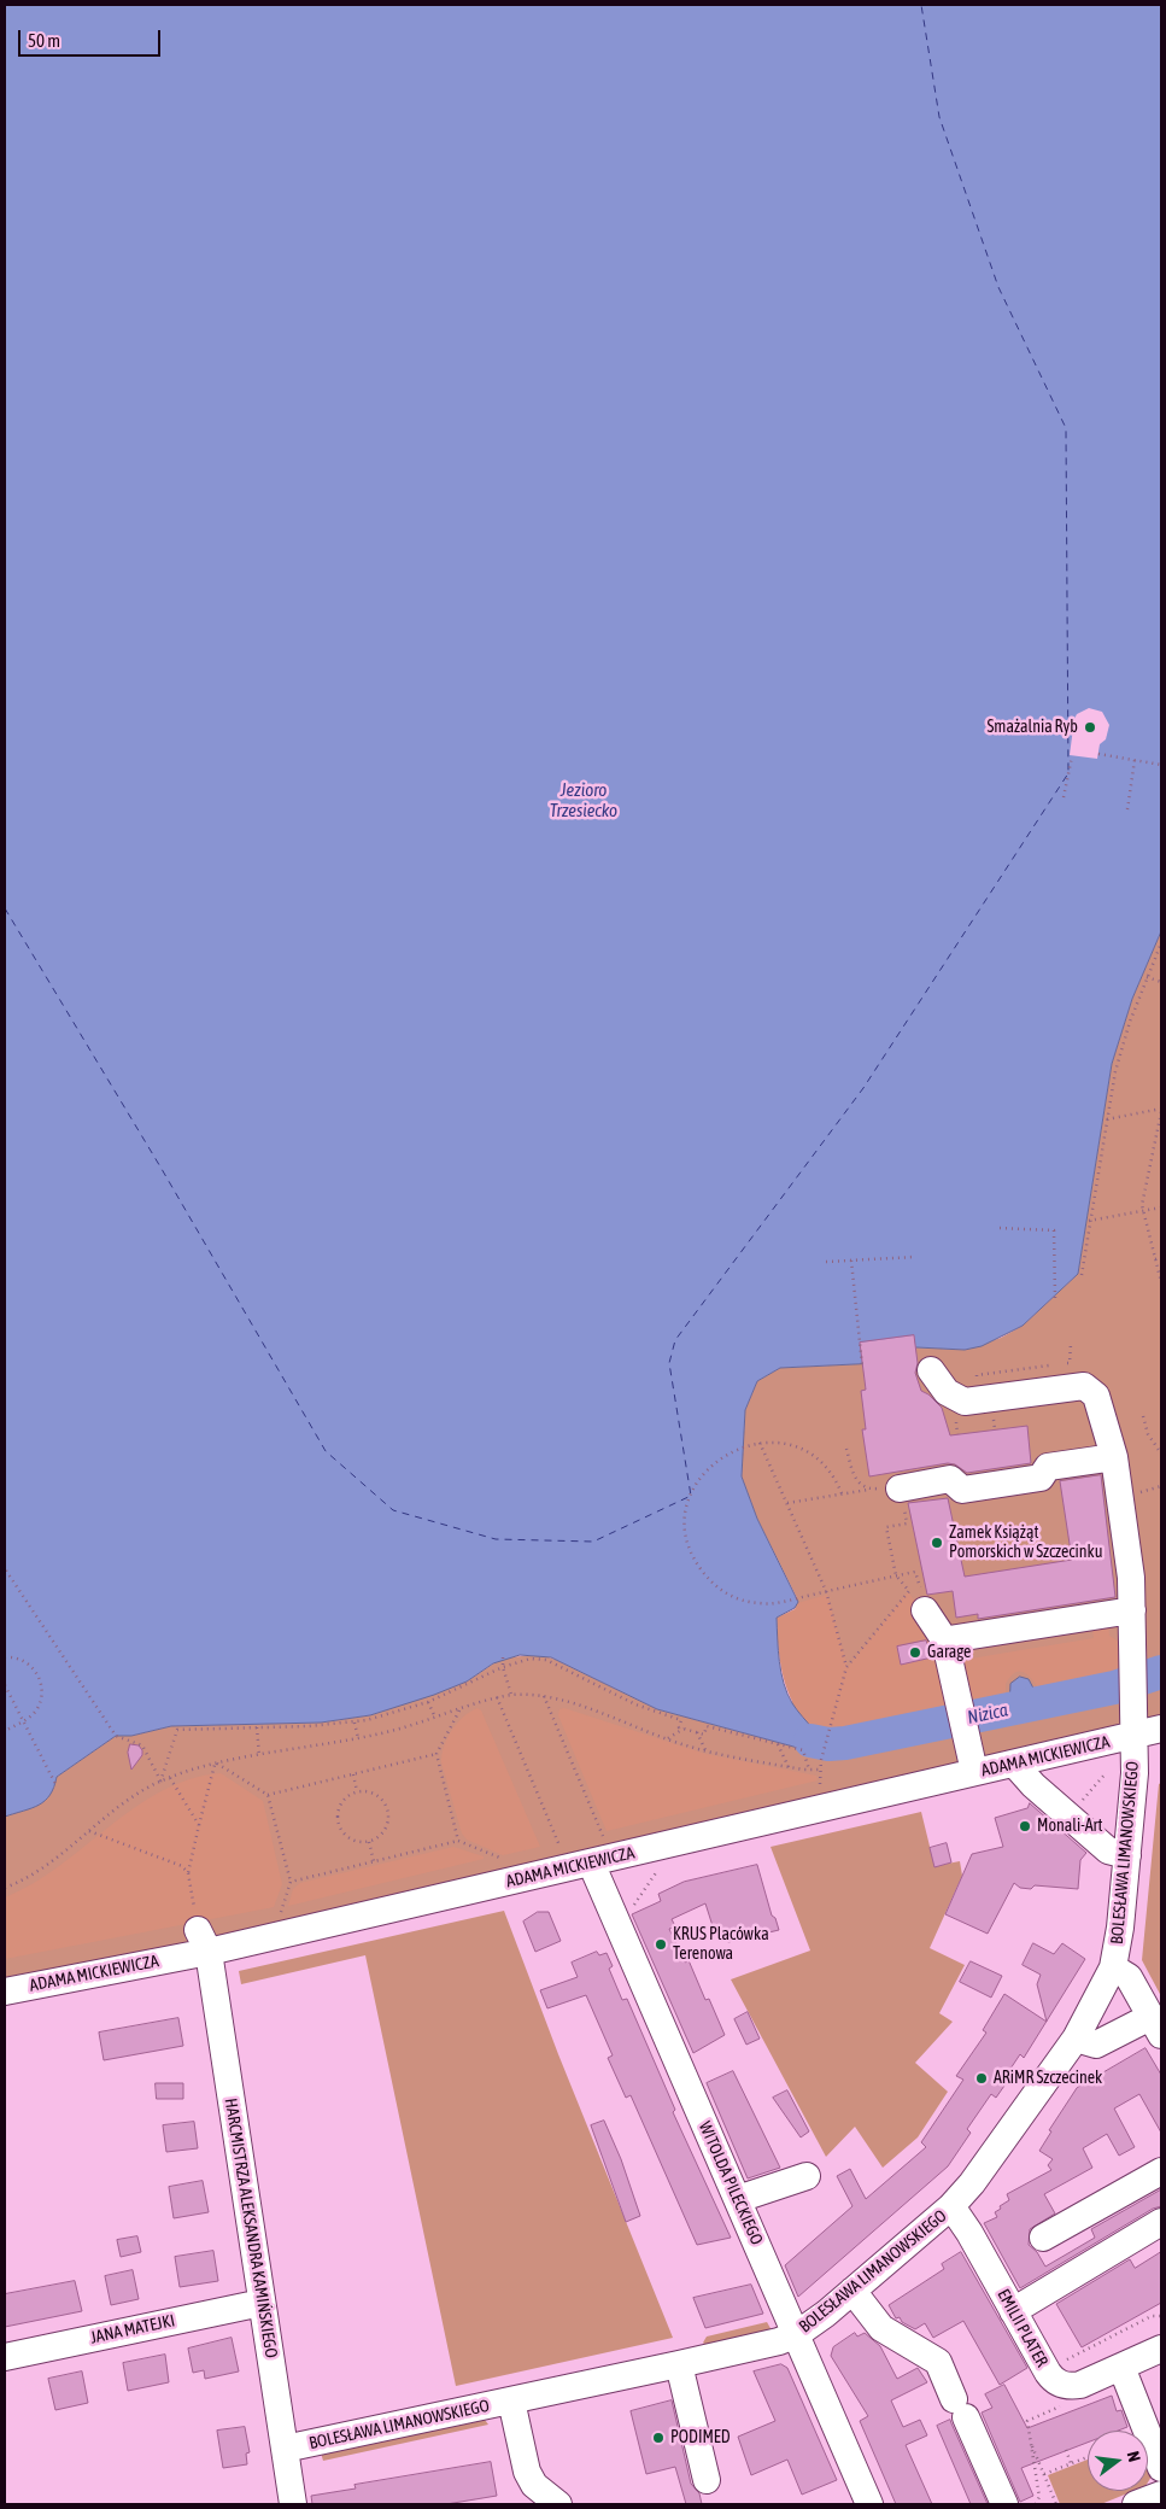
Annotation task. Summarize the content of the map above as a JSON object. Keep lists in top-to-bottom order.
{
  "streets": {
    "street": [
      "ADAMA MICKIEWICZA",
      "BOLESŁAWA LIMANOWSKIEGO",
      "WITOLDA PILECKIEGO",
      "HARCMISTRZA ALEKSANDRA KAMIŃSKIEGO",
      "EMILII PLATER",
      "JANA MATEJKI"
    ]
  },
  "crossings": [
    ["ADAMA MICKIEWICZA", "BOLESŁAWA LIMANOWSKIEGO"],
    ["ADAMA MICKIEWICZA", "WITOLDA PILECKIEGO"],
    ["ADAMA MICKIEWICZA", "HARCMISTRZA ALEKSANDRA KAMIŃSKIEGO"],
    ["BOLESŁAWA LIMANOWSKIEGO", "WITOLDA PILECKIEGO"],
    ["BOLESŁAWA LIMANOWSKIEGO", "HARCMISTRZA ALEKSANDRA KAMIŃSKIEGO"],
    ["BOLESŁAWA LIMANOWSKIEGO", "EMILII PLATER"],
    ["HARCMISTRZA ALEKSANDRA KAMIŃSKIEGO", "JANA MATEJKI"]
  ],
  "water": ["Jezioro Trzesiecko", "Nizica"],
  "places": [
    "Smażalnia Ryb",
    "Zamek Książąt Pomorskich w Szczecinku",
    "Garage",
    "Monali-Art",
    "KRUS Placówka Terenowa",
    "ARiMR Szczecinek",
    "PODIMED"
  ],
  "scale_bar": "50 m",
  "north": "right"
}
